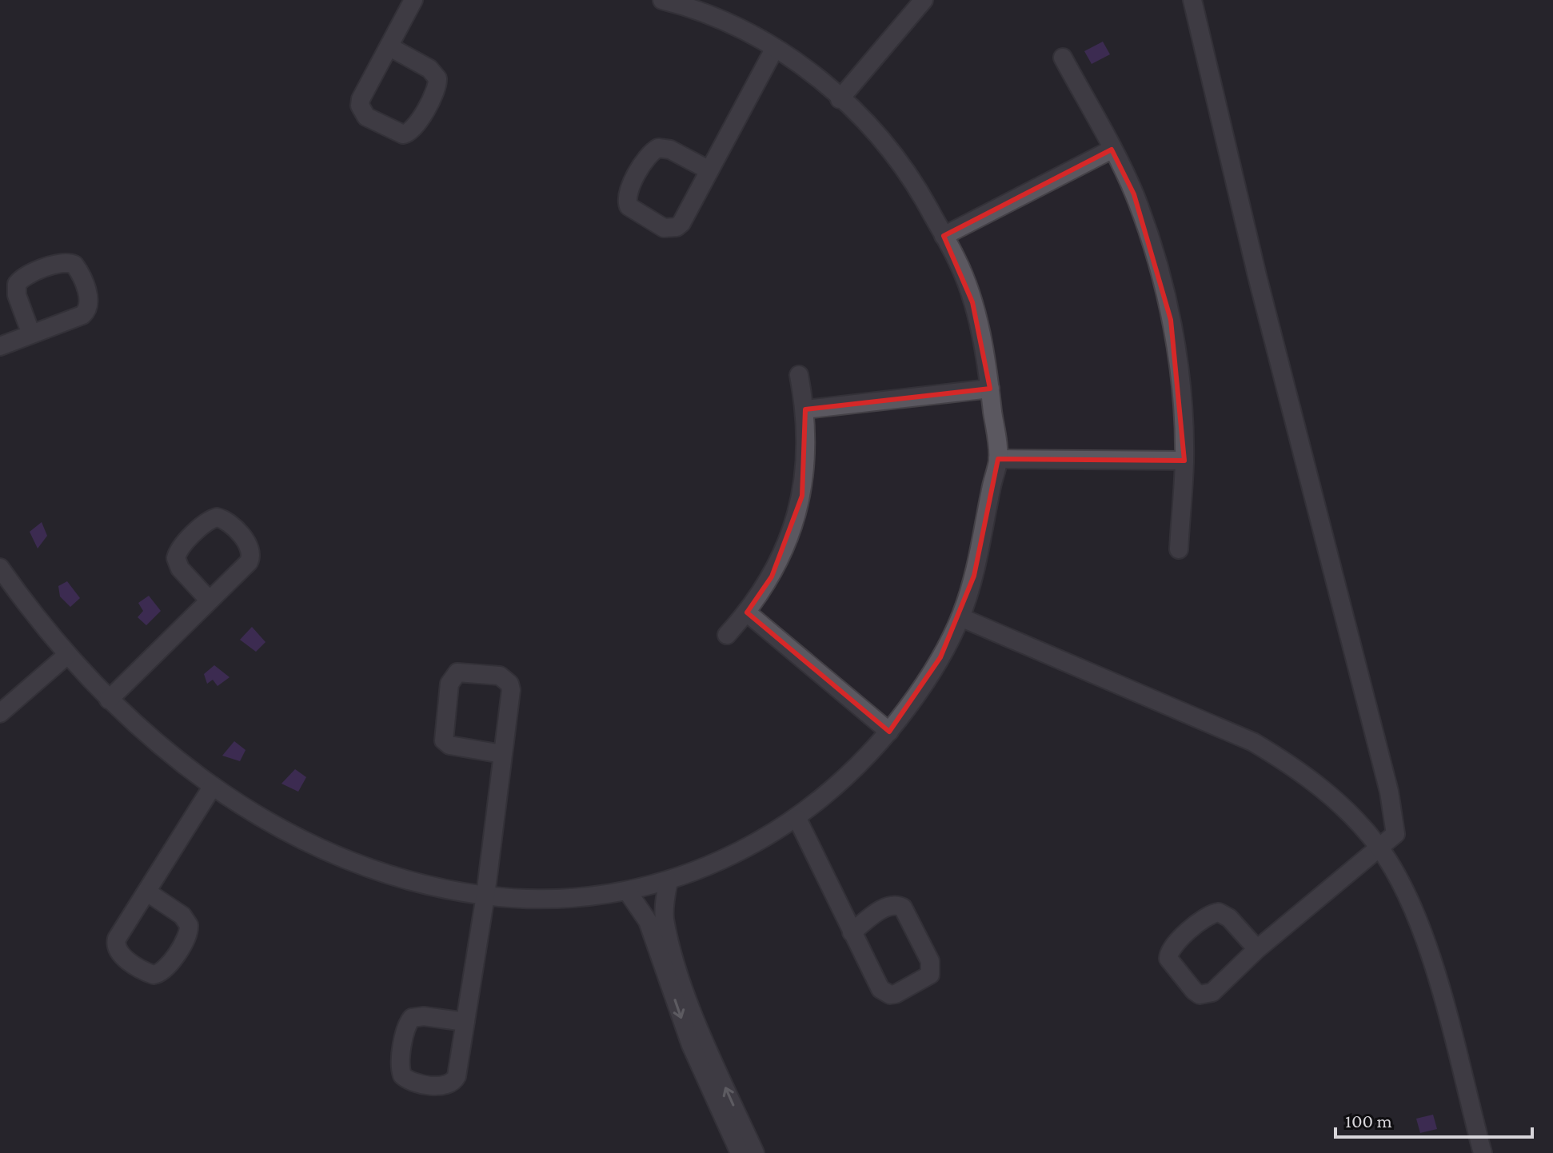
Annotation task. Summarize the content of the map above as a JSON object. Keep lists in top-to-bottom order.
{
  "scale_bar": "100 m"
}
